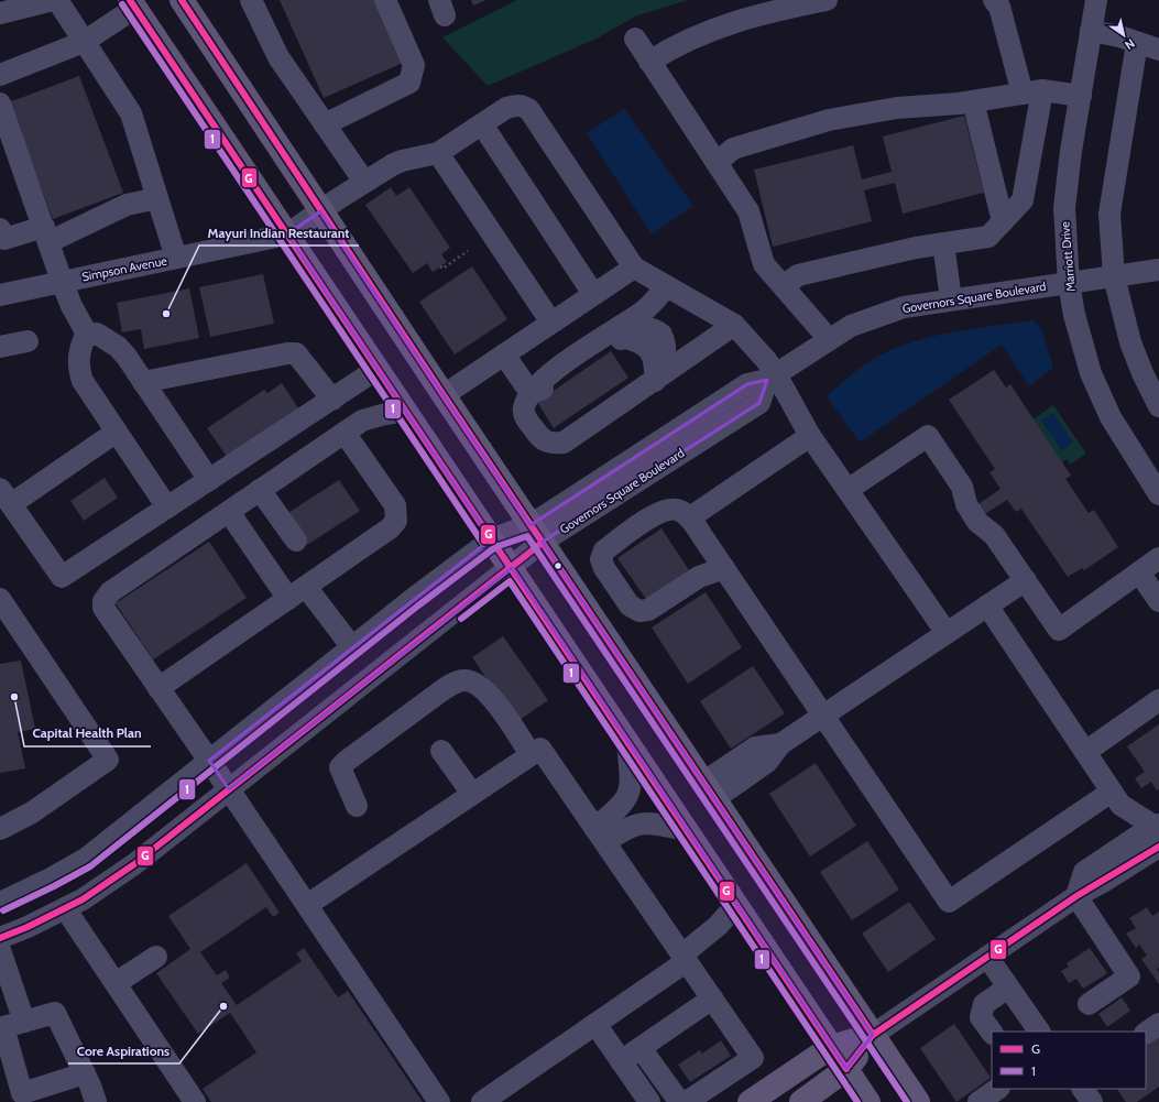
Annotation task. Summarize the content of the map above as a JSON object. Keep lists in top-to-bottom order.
{
  "streets": {
    "street": ["Marriott Drive", "Simpson Avenue", "Governors Square Boulevard"]
  },
  "crossings": [
    ["Marriott Drive", "Governors Square Boulevard"]
  ],
  "places": ["Mayuri Indian Restaurant", "Capital Health Plan", "Core Aspirations"],
  "lines": ["transit line G", "transit line 1"],
  "legend": ["G", "1"],
  "north": "bottom right"
}
